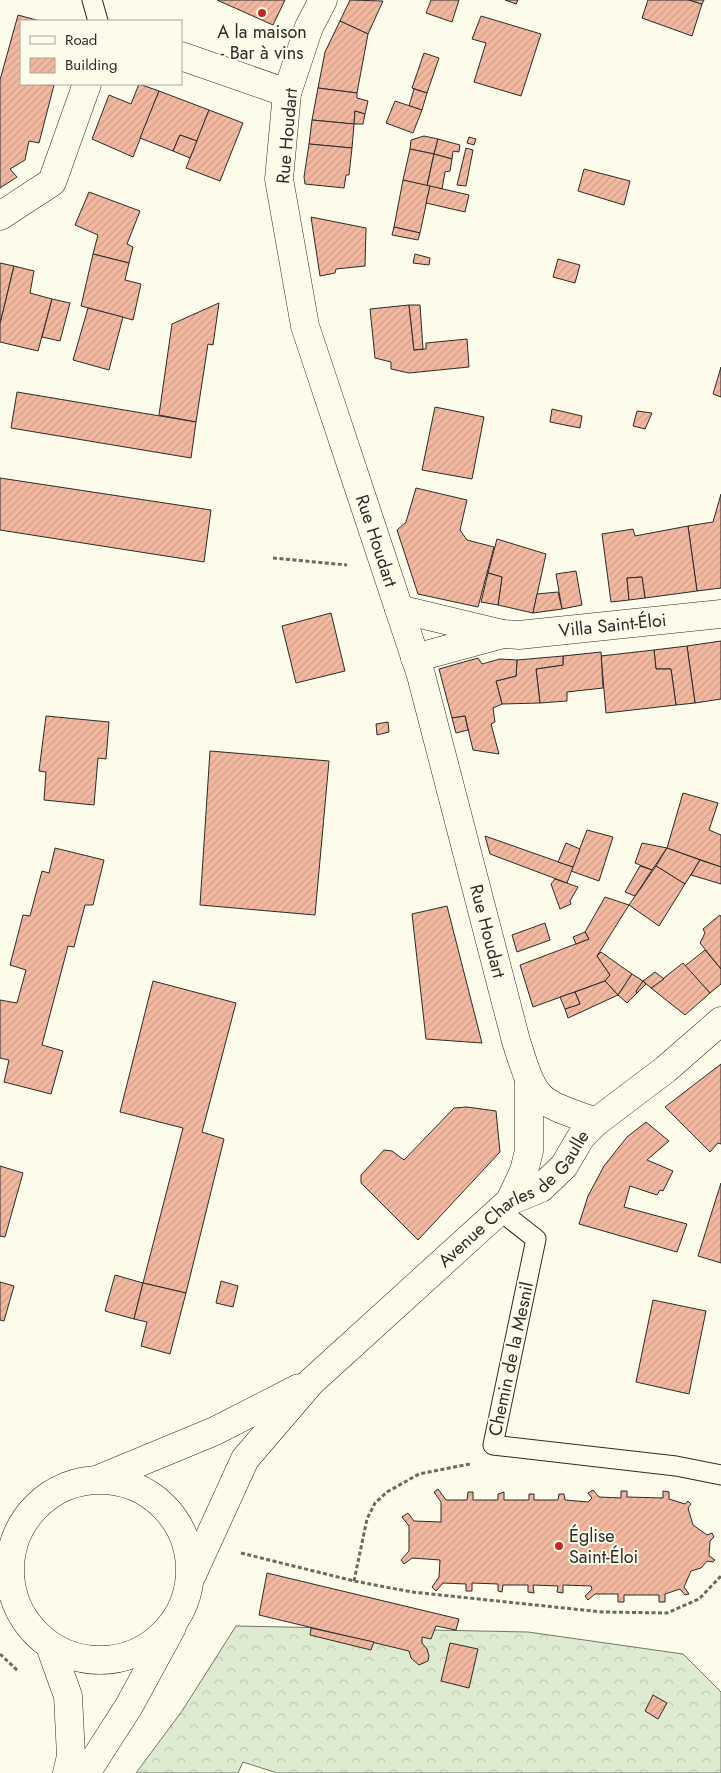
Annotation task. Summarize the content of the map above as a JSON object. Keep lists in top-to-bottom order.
{
  "streets": {
    "street": ["Rue Houdart", "Villa Saint-Éloi", "Avenue Charles de Gaulle"],
    "lane": ["Chemin de la Mesnil"]
  },
  "crossings": [
    ["Rue Houdart", "Villa Saint-Éloi"],
    ["Rue Houdart", "Avenue Charles de Gaulle"],
    ["Rue Houdart", "Chemin de la Mesnil"],
    ["Avenue Charles de Gaulle", "Chemin de la Mesnil"]
  ],
  "places": ["A la maison - Bar à vins", "Église Saint-Éloi"],
  "legend": ["Road", "Building"]
}
